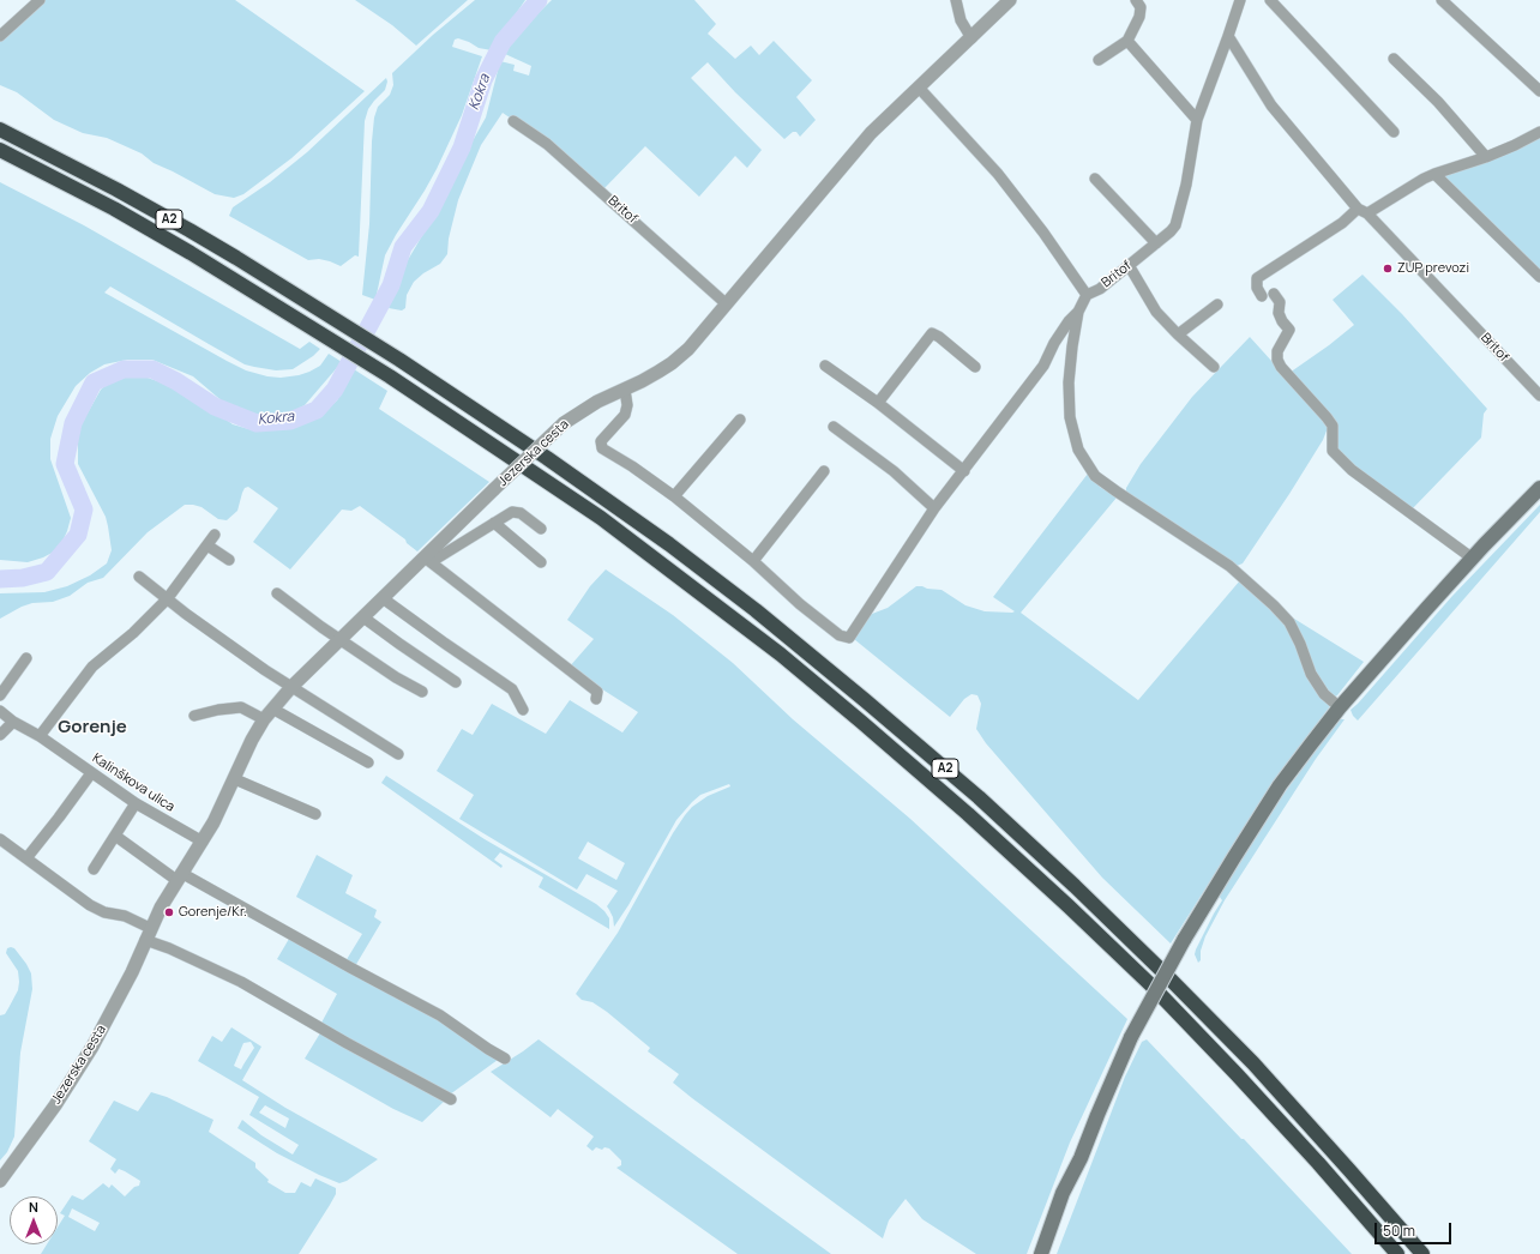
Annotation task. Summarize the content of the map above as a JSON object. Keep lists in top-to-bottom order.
{
  "streets": {
    "highway": ["A2"],
    "street": ["Britof", "Jezerska cesta", "Kalinškova ulica"]
  },
  "crossings": [
    ["Britof", "Jezerska cesta"],
    ["Jezerska cesta", "Kalinškova ulica"]
  ],
  "districts": ["Gorenje"],
  "water": ["Kokra"],
  "places": ["ZUP prevozi", "Gorenje/Kr."],
  "scale_bar": "50 m",
  "north": "top"
}
